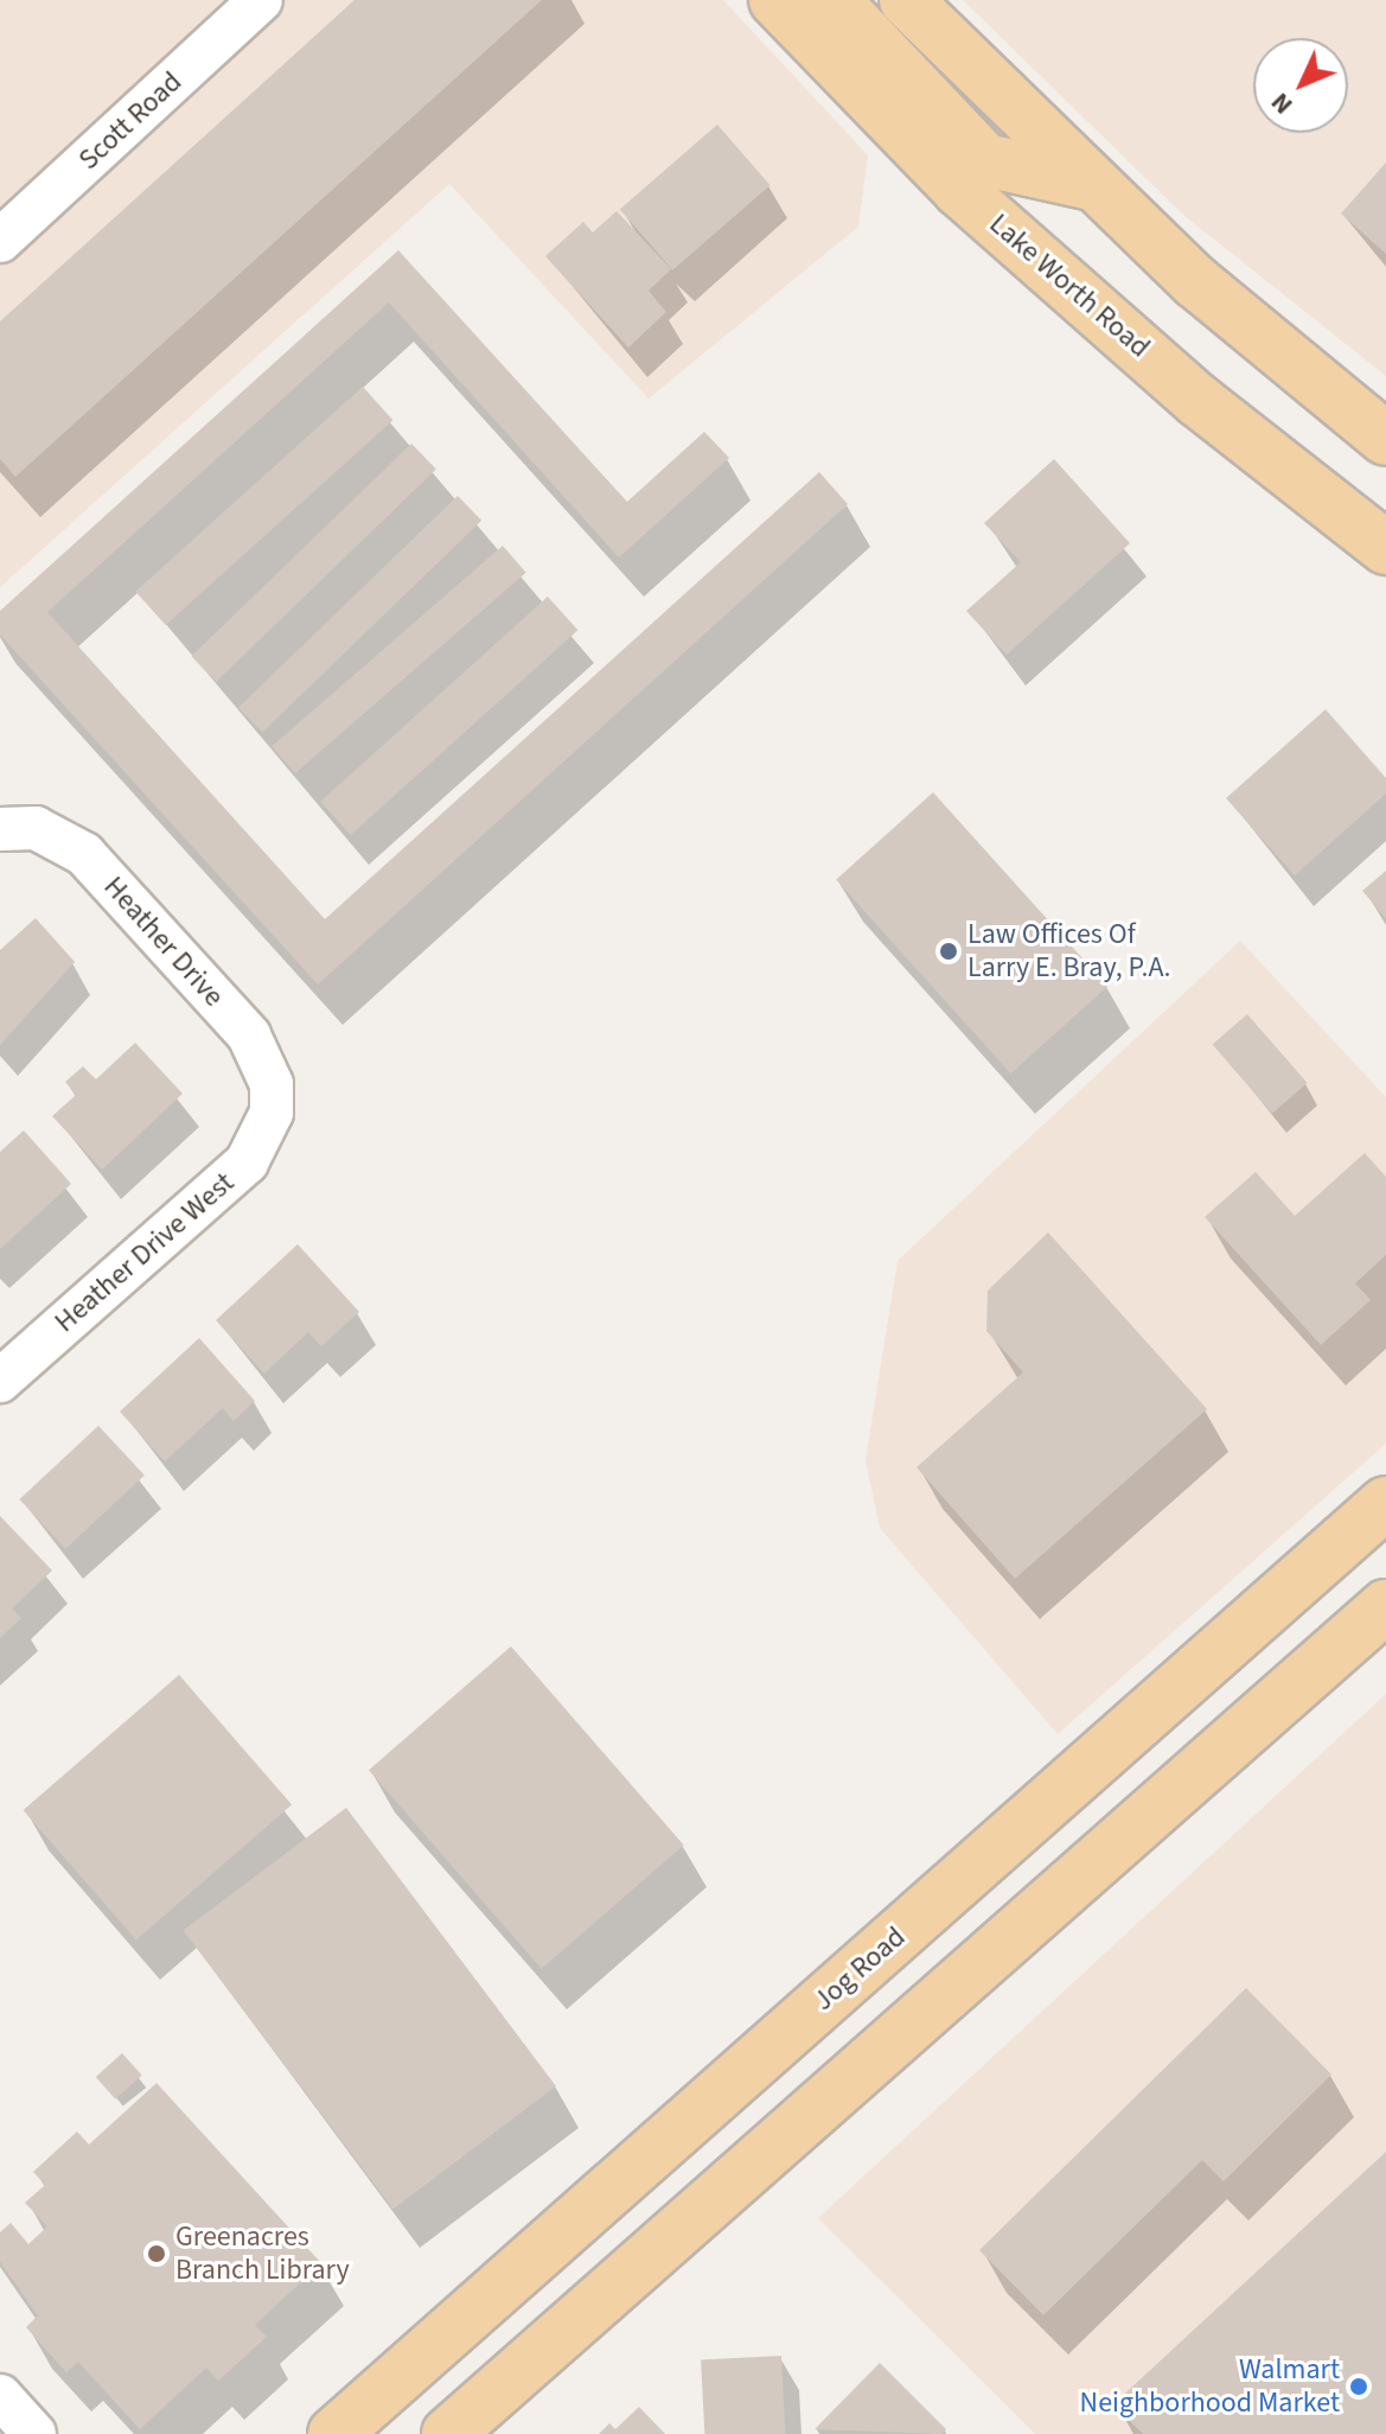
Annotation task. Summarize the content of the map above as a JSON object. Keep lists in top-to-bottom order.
{
  "streets": {
    "main road": ["Lake Worth Road", "Jog Road"],
    "street": ["Scott Road", "Heather Drive", "Heather Drive West"]
  },
  "crossings": [
    ["Heather Drive", "Heather Drive West"]
  ],
  "places": ["Law Offices Of Larry E. Bray, P.A.", "Greenacres Branch Library", "Walmart Neighborhood Market"],
  "north": "bottom left"
}
